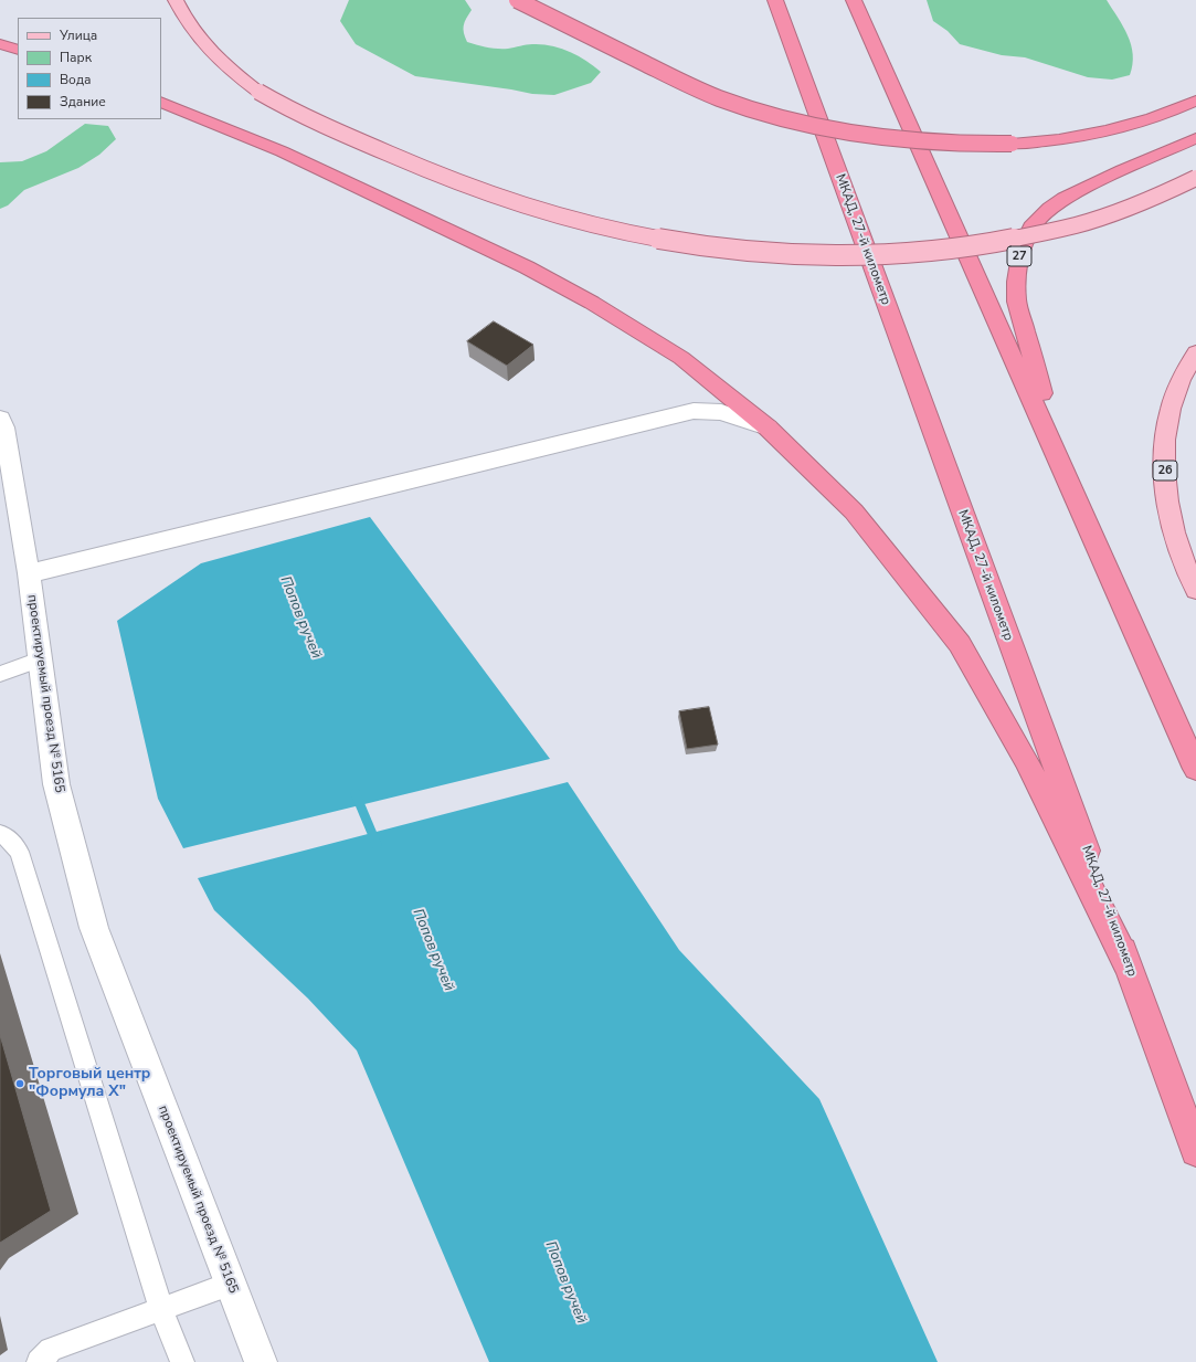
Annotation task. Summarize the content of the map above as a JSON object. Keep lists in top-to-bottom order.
{
  "streets": {
    "highway": ["МКАД, 27-й километр", "27"],
    "main road": ["26"],
    "street": ["проектируемый проезд № 5165"]
  },
  "water": ["Попов ручей"],
  "places": ["Торговый центр \"Формула X\""],
  "legend": [
    "Улица",
    "Парк",
    "Вода",
    "Здание"
  ]
}
